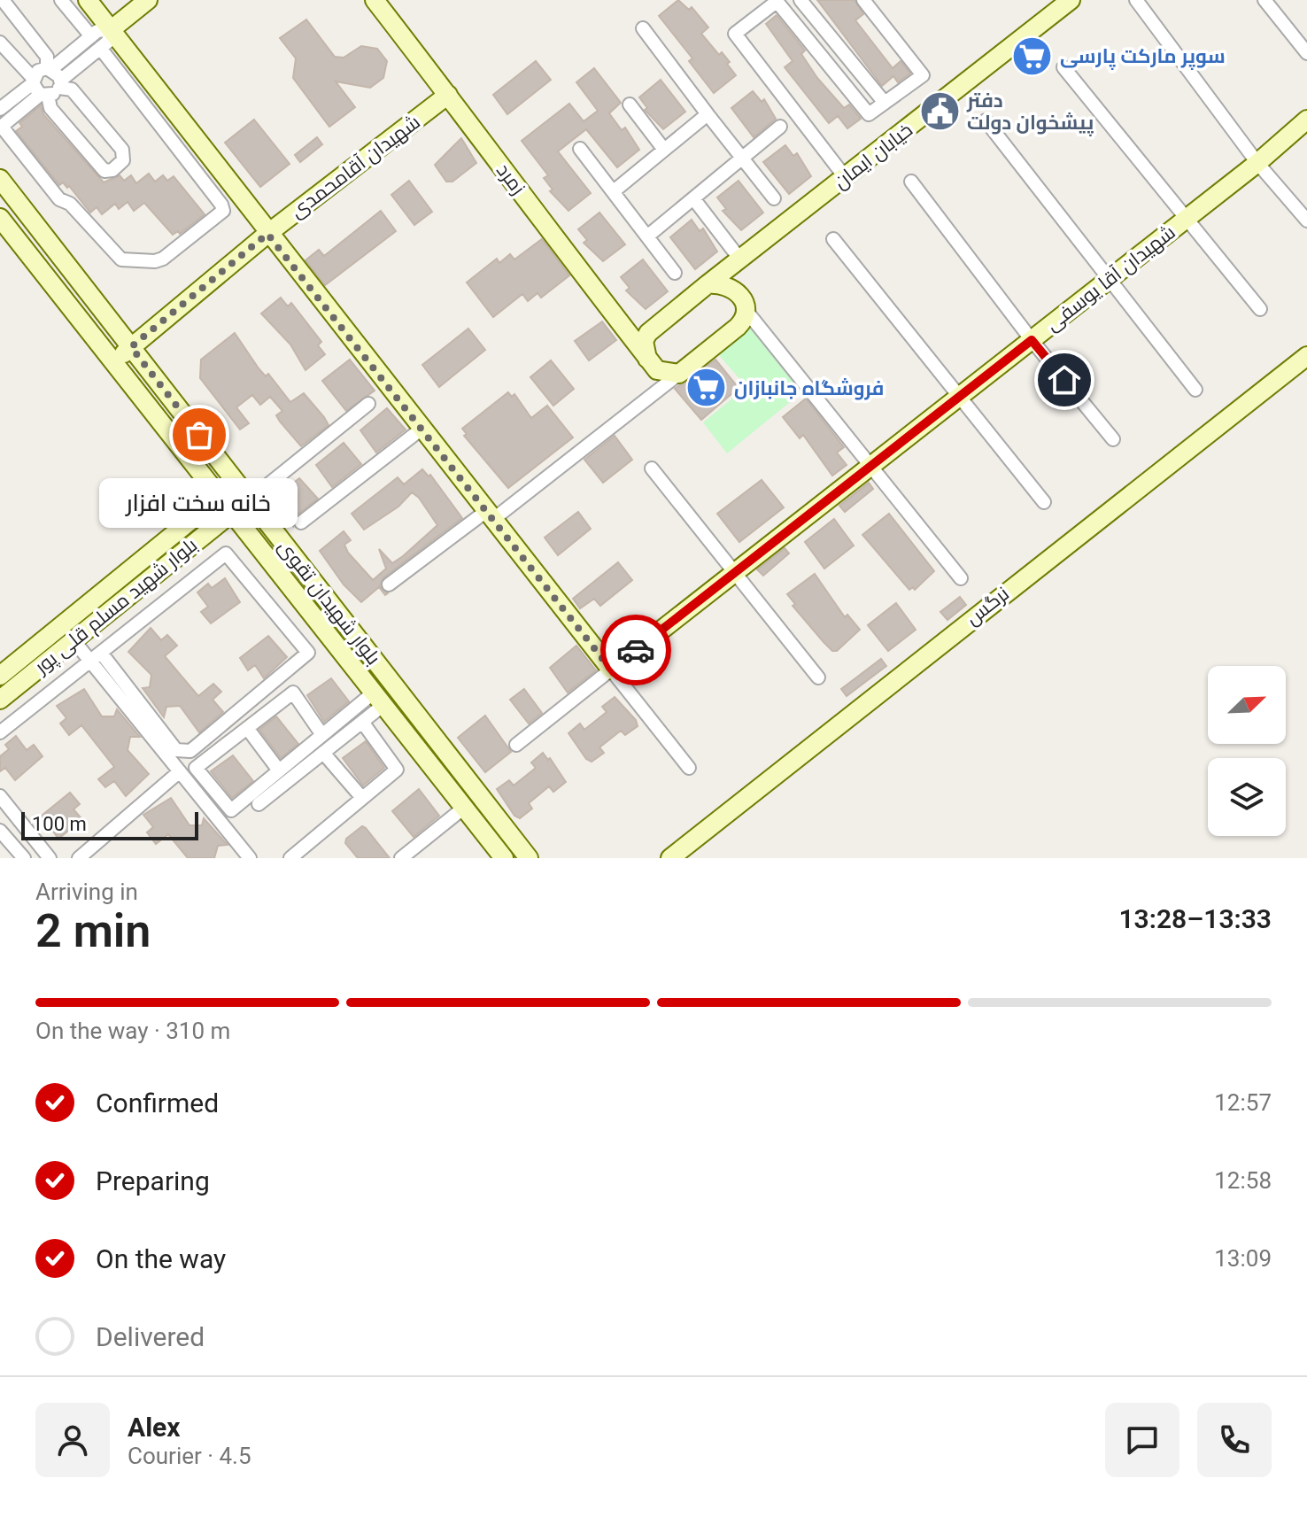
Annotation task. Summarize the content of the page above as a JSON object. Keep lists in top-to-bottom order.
{
  "streets": {
    "street": [
      "خیابان ایمان",
      "شهیدان آقامحمدی",
      "زمرد",
      "شهیدان آقا یوسفی",
      "بلوار شهیدان تقوی",
      "بلوار شهید مسلم قلی پور",
      "نرگس"
    ]
  },
  "crossings": [
    ["شهیدان آقامحمدی", "زمرد"],
    ["شهیدان آقامحمدی", "بلوار شهیدان تقوی"],
    ["بلوار شهیدان تقوی", "بلوار شهید مسلم قلی پور"]
  ],
  "places": {
    "supermarket": ["سوپر مارکت پارسی", "فروشگاه جانبازان"],
    "public building": ["دفتر پیشخوان دولت"],
    "other": ["خانه سخت افزار"]
  },
  "scale_bar": "100 m",
  "north": "top right",
  "page": {
    "bubble": "خانه سخت افزار",
    "scale": "100 m",
    "heading": ["2 min", "Arriving in", "13:28–13:33"],
    "panel": ["Alex", "Courier · 4.5"],
    "bar": "On the way · 310 m",
    "list": [
      ["Confirmed", "12:57"],
      ["Preparing", "12:58"],
      ["On the way", "13:09"],
      "Delivered"
    ]
  }
}
